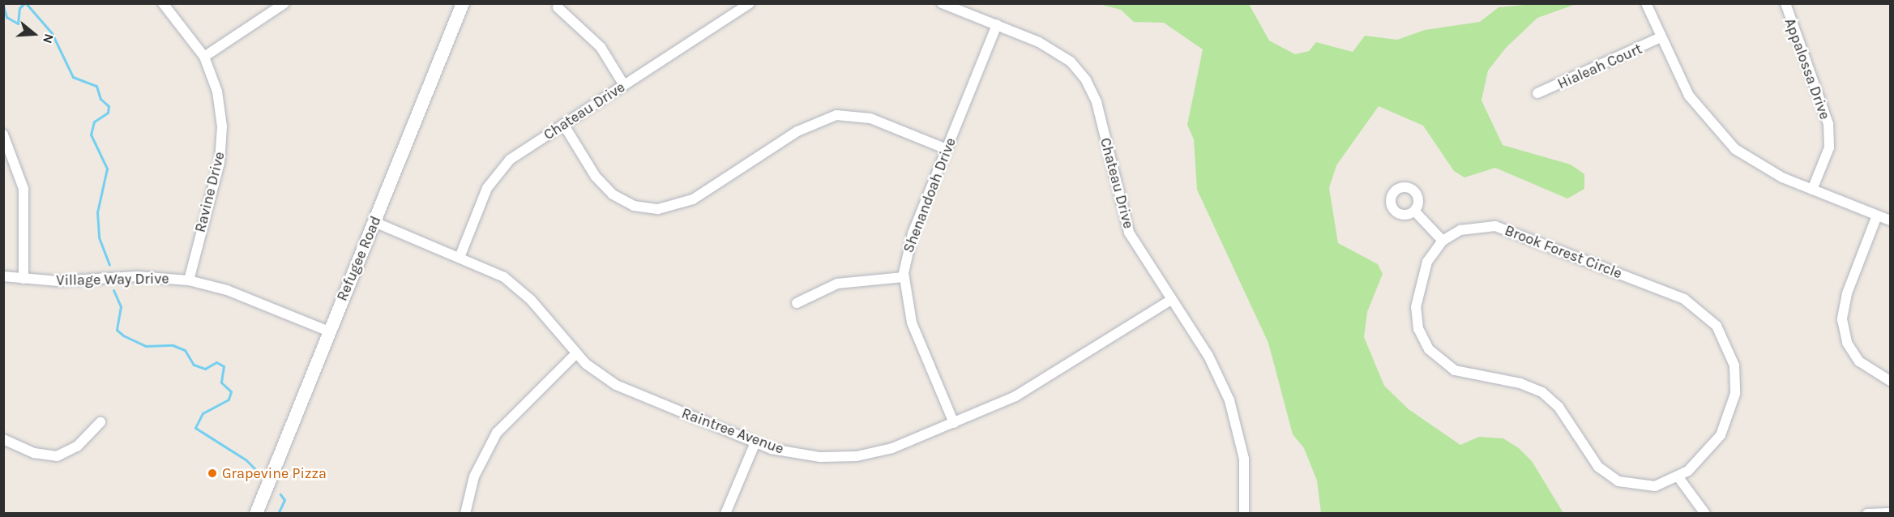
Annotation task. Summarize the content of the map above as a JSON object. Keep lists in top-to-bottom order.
{
  "streets": {
    "main road": ["Refugee Road"],
    "street": [
      "Hialeah Court",
      "Appalossa Drive",
      "Chateau Drive",
      "Ravine Drive",
      "Shenandoah Drive",
      "Brook Forest Circle",
      "Village Way Drive",
      "Raintree Avenue"
    ]
  },
  "crossings": [
    ["Chateau Drive", "Shenandoah Drive"],
    ["Chateau Drive", "Raintree Avenue"],
    ["Ravine Drive", "Village Way Drive"],
    ["Shenandoah Drive", "Raintree Avenue"],
    ["Refugee Road", "Village Way Drive"],
    ["Refugee Road", "Raintree Avenue"]
  ],
  "places": ["Grapevine Pizza"],
  "north": "right"
}
